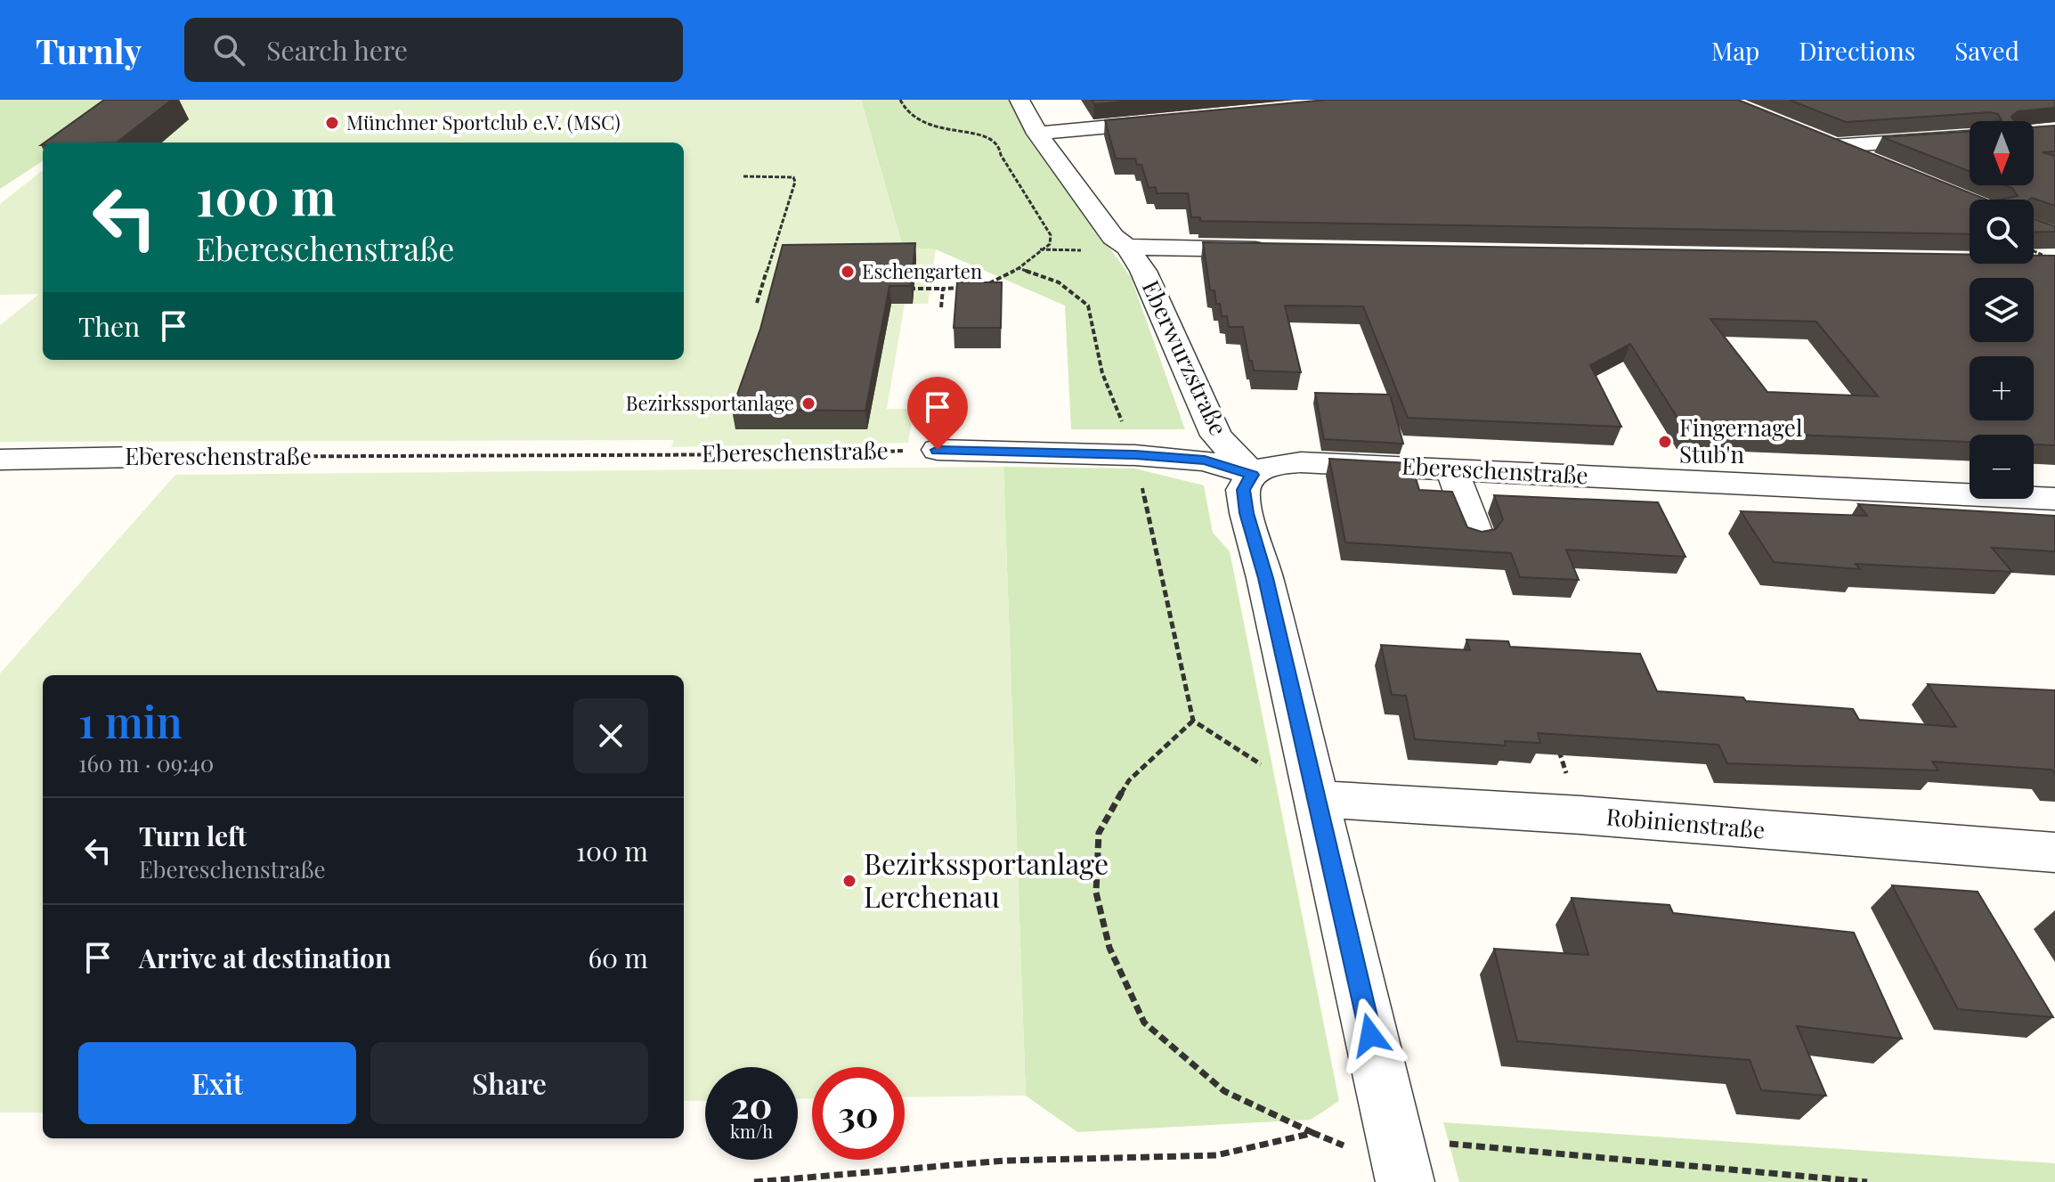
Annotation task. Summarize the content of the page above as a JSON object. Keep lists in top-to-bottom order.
{
  "streets": {
    "street": ["Eberwurzstraße", "Ebereschenstraße", "Robinienstraße"]
  },
  "crossings": [
    ["Eberwurzstraße", "Ebereschenstraße"]
  ],
  "places": [
    "Münchner Sportclub e.V. (MSC)",
    "Eschengarten",
    "Bezirkssportanlage",
    "Fingernagel Stub'n",
    "Bezirkssportanlage Lerchenau"
  ],
  "north": "bottom",
  "page": {
    "header": "Turnly",
    "search": "Search here",
    "nav": ["Map", "Directions", "Saved"],
    "map_buttons": ["+", "−"],
    "turn": ["100 m", "Ebereschenstraße"],
    "then": "Then",
    "heading": ["1 min", "160 m · 09:40"],
    "list": [
      {
        "name": "Turn left",
        "note": "Ebereschenstraße",
        "value": "100 m"
      },
      {
        "name": "Arrive at destination",
        "value": "60 m"
      }
    ],
    "buttons": ["Exit", "Share"],
    "speed": "20 km/h",
    "limit": "30"
  }
}
